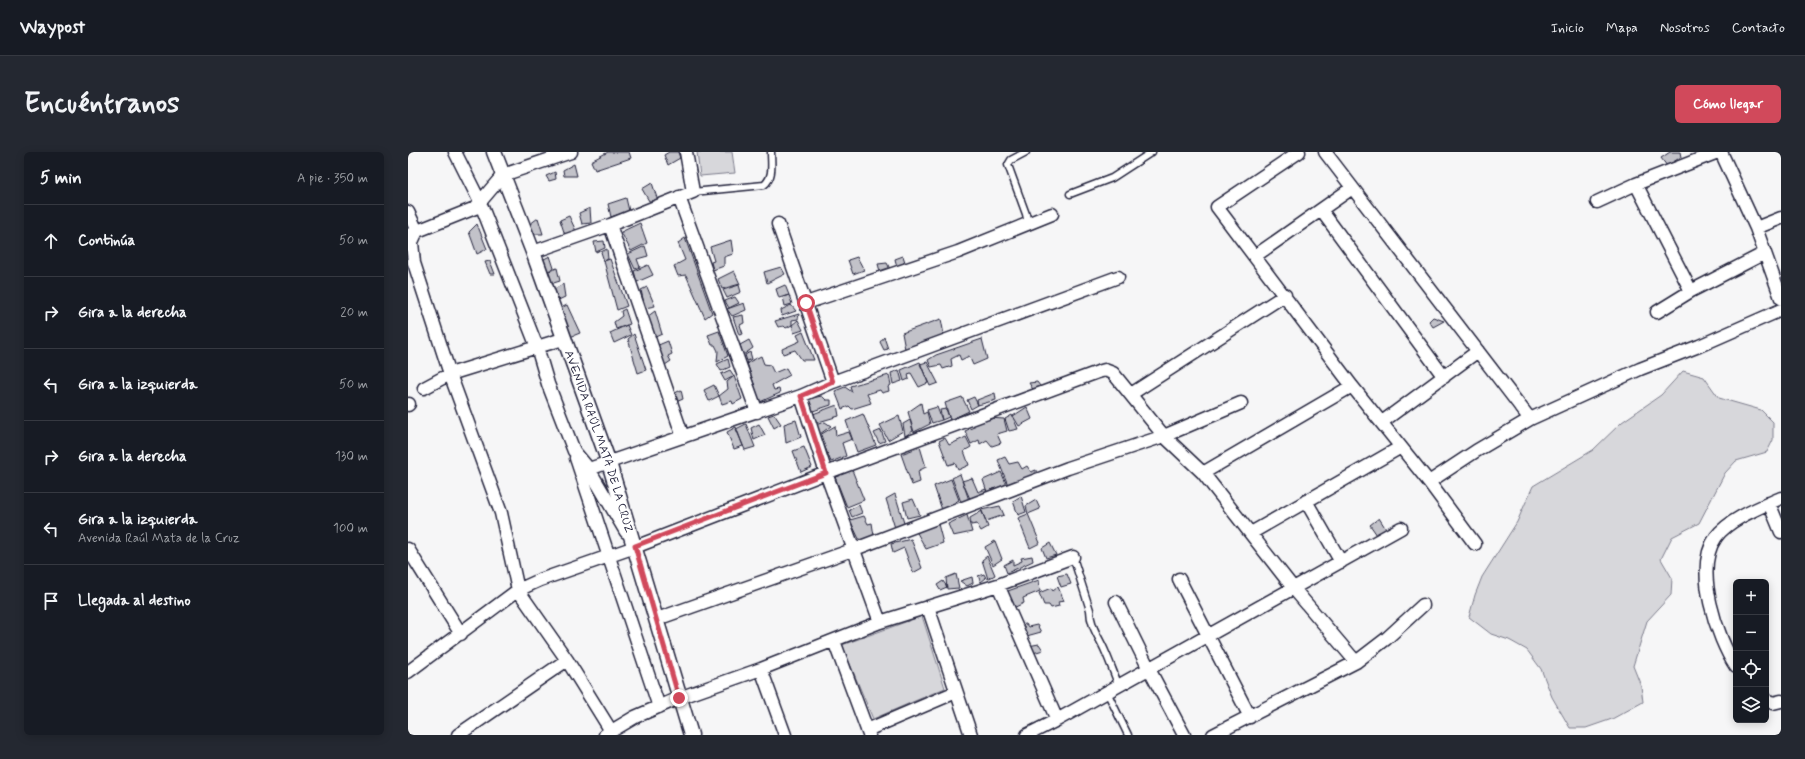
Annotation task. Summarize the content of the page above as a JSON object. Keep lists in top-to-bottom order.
{
  "streets": {
    "street": ["AVENIDA RAÚL MATA DE LA CRUZ"]
  },
  "page": {
    "header": "Waypost",
    "nav": [
      "Inicio",
      "Mapa",
      "Nosotros",
      "Contacto"
    ],
    "buttons": "Cómo llegar",
    "title": "Encuéntranos",
    "heading": ["5 min", "A pie · 350 m"],
    "list": [
      ["Continúa", "50 m"],
      ["Gira a la derecha", "20 m"],
      ["Gira a la izquierda", "50 m"],
      ["Gira a la derecha", "130 m"],
      ["Gira a la izquierda", "Avenida Raúl Mata de la Cruz", "100 m"],
      "Llegada al destino"
    ],
    "map_buttons": ["+", "−"]
  }
}
